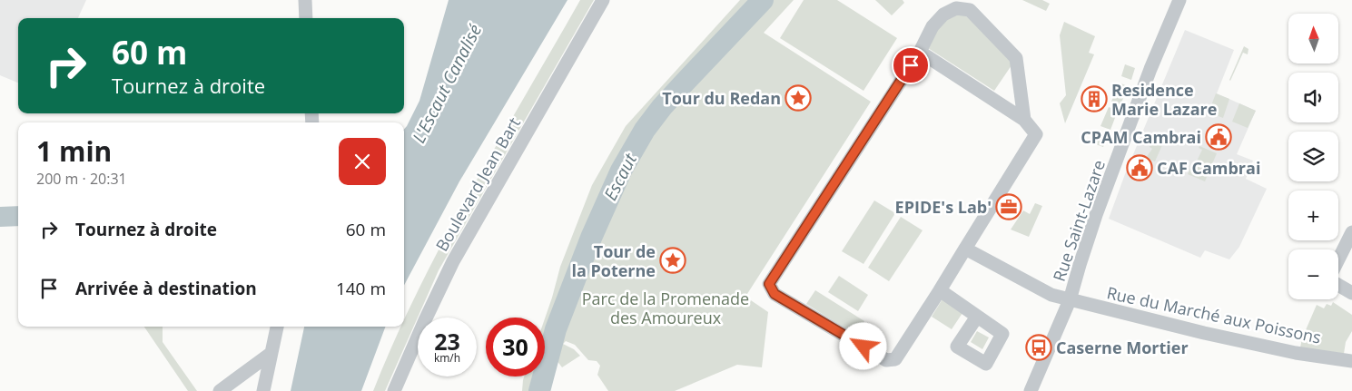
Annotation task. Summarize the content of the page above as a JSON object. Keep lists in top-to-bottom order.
{
  "streets": {
    "street": ["Boulevard Jean Bart", "Rue Saint-Lazare", "Rue du Marché aux Poissons"]
  },
  "crossings": [
    ["Rue Saint-Lazare", "Rue du Marché aux Poissons"]
  ],
  "water": ["L'Escaut Canalisé", "Escaut"],
  "parks": ["Parc de la Promenade des Amoureux"],
  "places": {
    "place": ["Tour du Redan", "Tour de la Poterne"],
    "building": ["Residence Marie Lazare"],
    "public building": ["CPAM Cambrai", "CAF Cambrai"],
    "office": ["EPIDE's Lab'"],
    "bus stop": ["Caserne Mortier"]
  },
  "north": "top",
  "page": {
    "map_buttons": ["+", "−"],
    "turn": ["60 m", "Tournez à droite"],
    "heading": ["1 min", "200 m · 20:31"],
    "list": [
      {
        "name": "Tournez à droite",
        "value": "60 m"
      },
      {
        "name": "Arrivée à destination",
        "value": "140 m"
      }
    ],
    "speed": "23 km/h",
    "limit": "30"
  }
}
